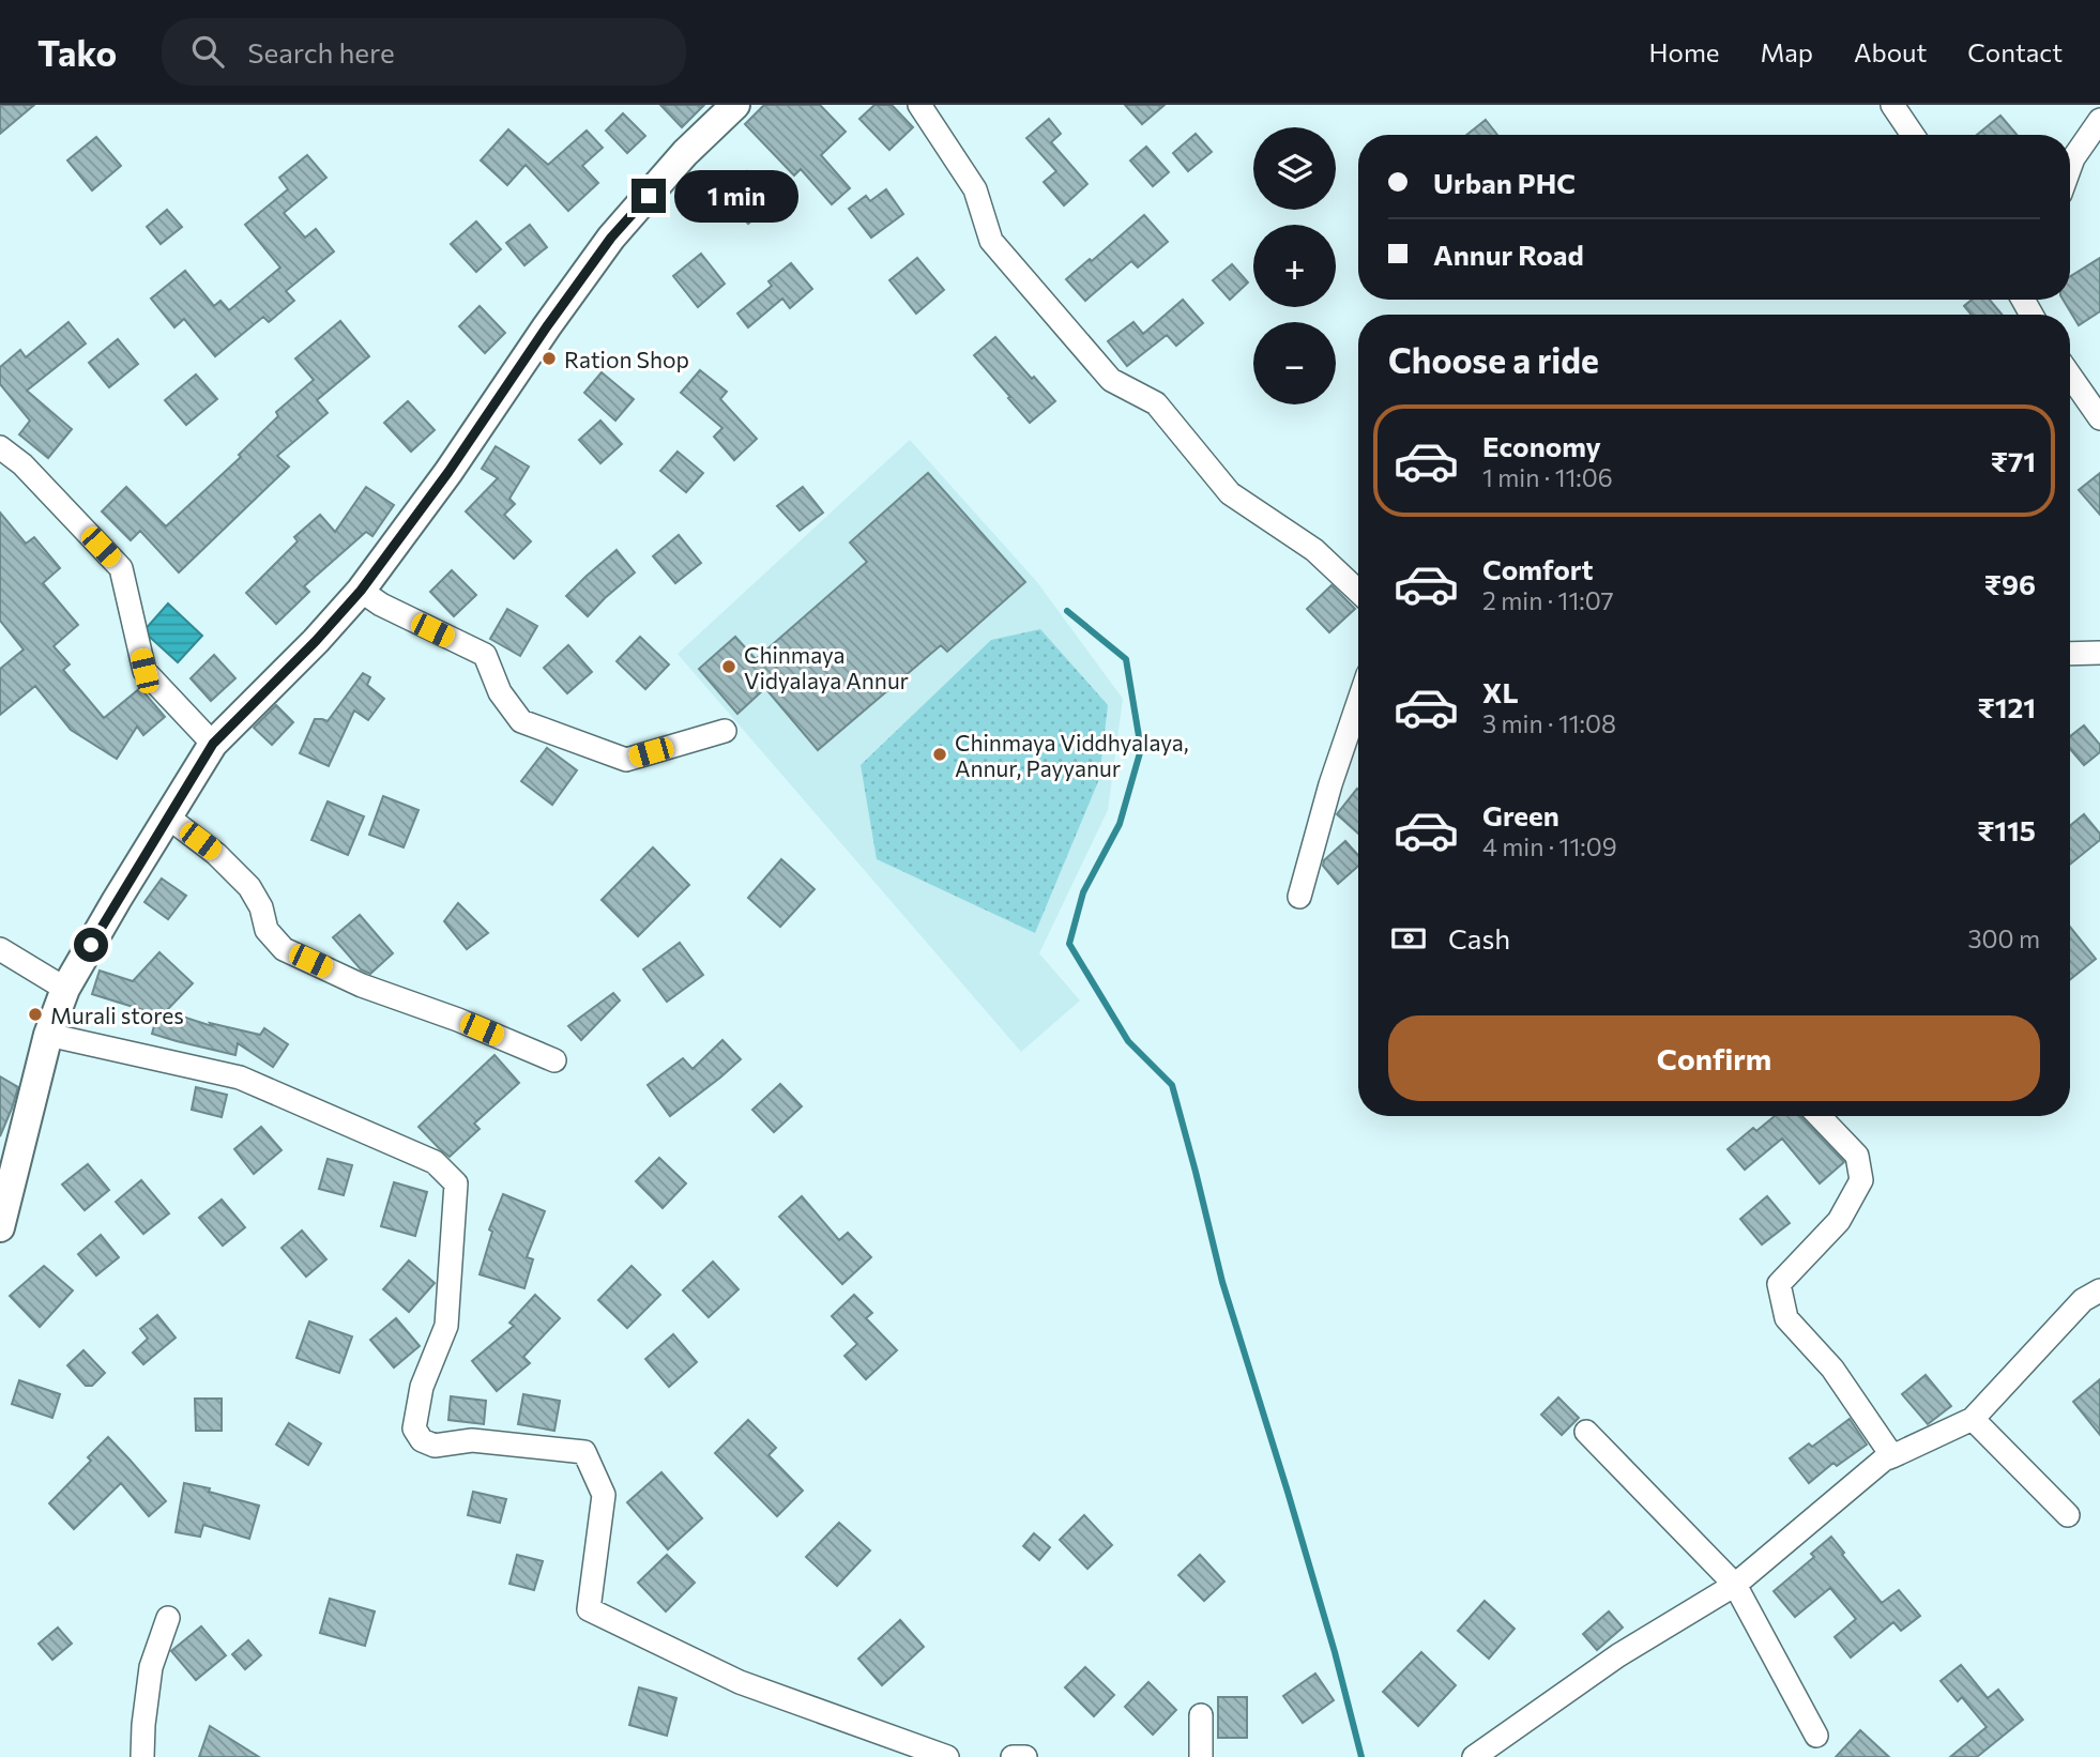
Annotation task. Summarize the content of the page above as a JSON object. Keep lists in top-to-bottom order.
{
  "places": [
    "Ration Shop",
    "Chinmaya Vidyalaya Annur",
    "Chinmaya Viddhyalaya, Annur, Payyanur",
    "Murali stores"
  ],
  "page": {
    "header": "Tako",
    "search": "Search here",
    "nav": [
      "Home",
      "Map",
      "About",
      "Contact"
    ],
    "map_buttons": ["+", "−"],
    "banner": ["Urban PHC", "Annur Road"],
    "bubble": "1 min",
    "heading": "Choose a ride",
    "list": [
      {
        "name": "Economy",
        "note": "1 min · 11:06",
        "value": "₹71"
      },
      {
        "name": "Comfort",
        "note": "2 min · 11:07",
        "value": "₹96"
      },
      {
        "name": "XL",
        "note": "3 min · 11:08",
        "value": "₹121"
      },
      {
        "name": "Green",
        "note": "4 min · 11:09",
        "value": "₹115"
      }
    ],
    "pay": ["Cash", "300 m"],
    "buttons": "Confirm"
  }
}
